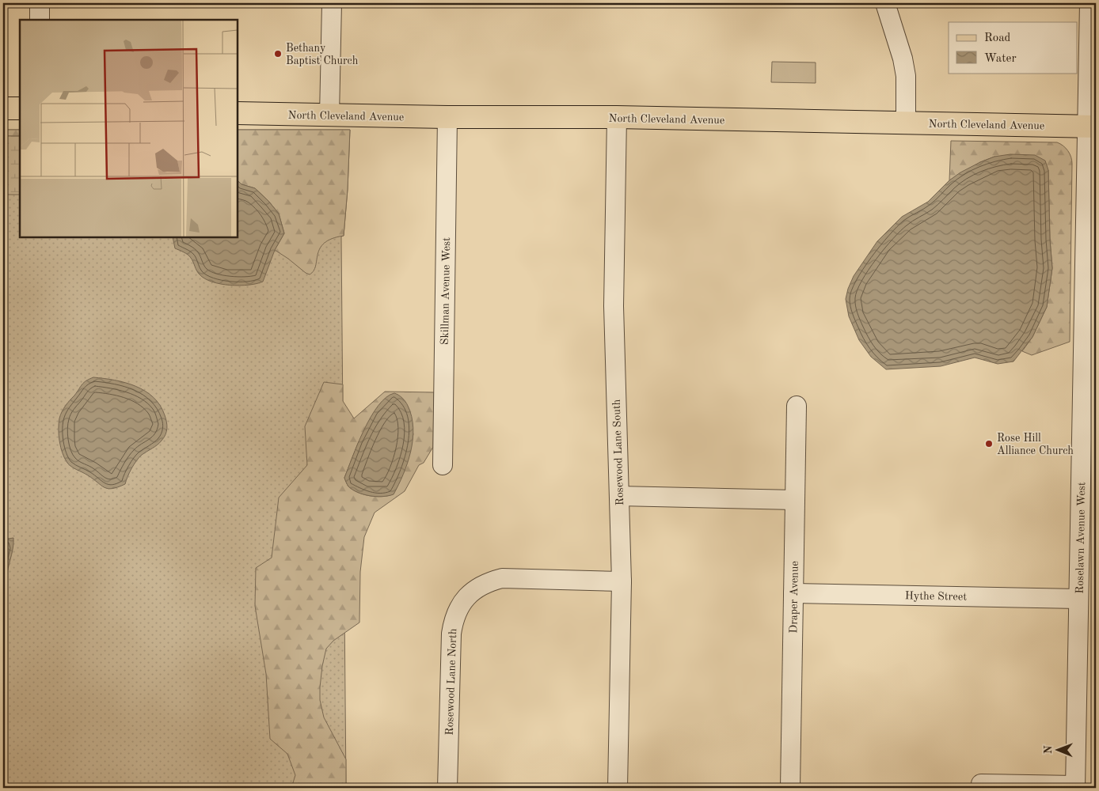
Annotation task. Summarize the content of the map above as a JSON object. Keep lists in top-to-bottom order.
{
  "streets": {
    "main road": ["North Cleveland Avenue"],
    "street": [
      "Skillman Avenue West",
      "Rosewood Lane South",
      "Roselawn Avenue West",
      "Hythe Street",
      "Draper Avenue",
      "Rosewood Lane North"
    ]
  },
  "crossings": [
    ["North Cleveland Avenue", "Skillman Avenue West"],
    ["North Cleveland Avenue", "Rosewood Lane South"],
    ["North Cleveland Avenue", "Roselawn Avenue West"],
    ["Rosewood Lane South", "Rosewood Lane North"],
    ["Roselawn Avenue West", "Hythe Street"],
    ["Hythe Street", "Draper Avenue"]
  ],
  "places": ["Bethany Baptist Church", "Rose Hill Alliance Church"],
  "legend": ["Road", "Water"],
  "north": "left"
}
